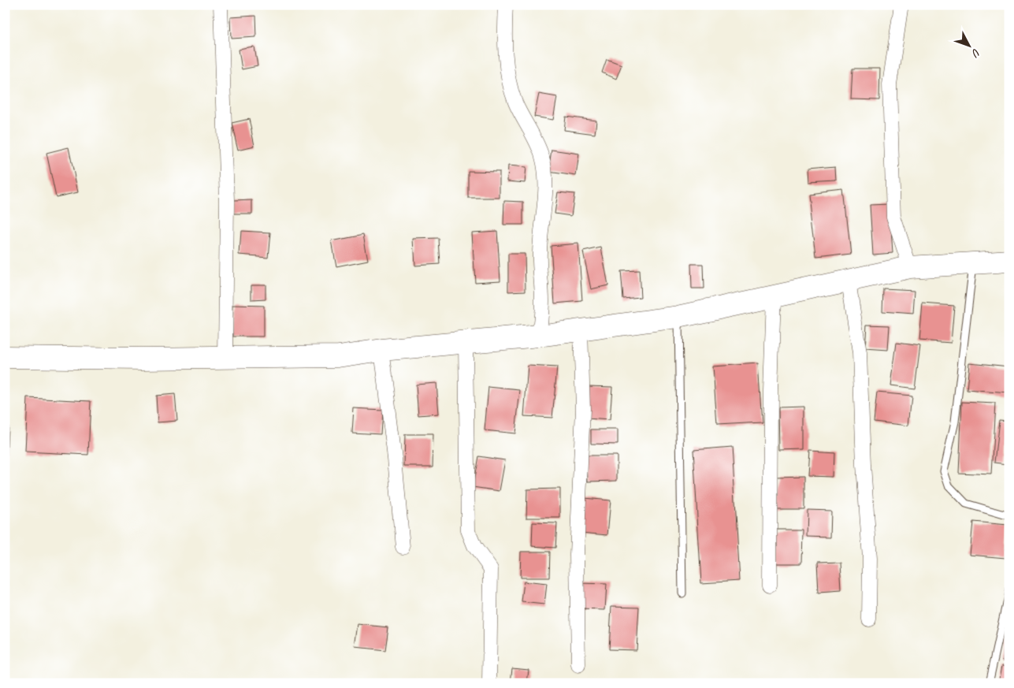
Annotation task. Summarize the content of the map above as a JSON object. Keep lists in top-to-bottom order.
{
  "north": "bottom right"
}
